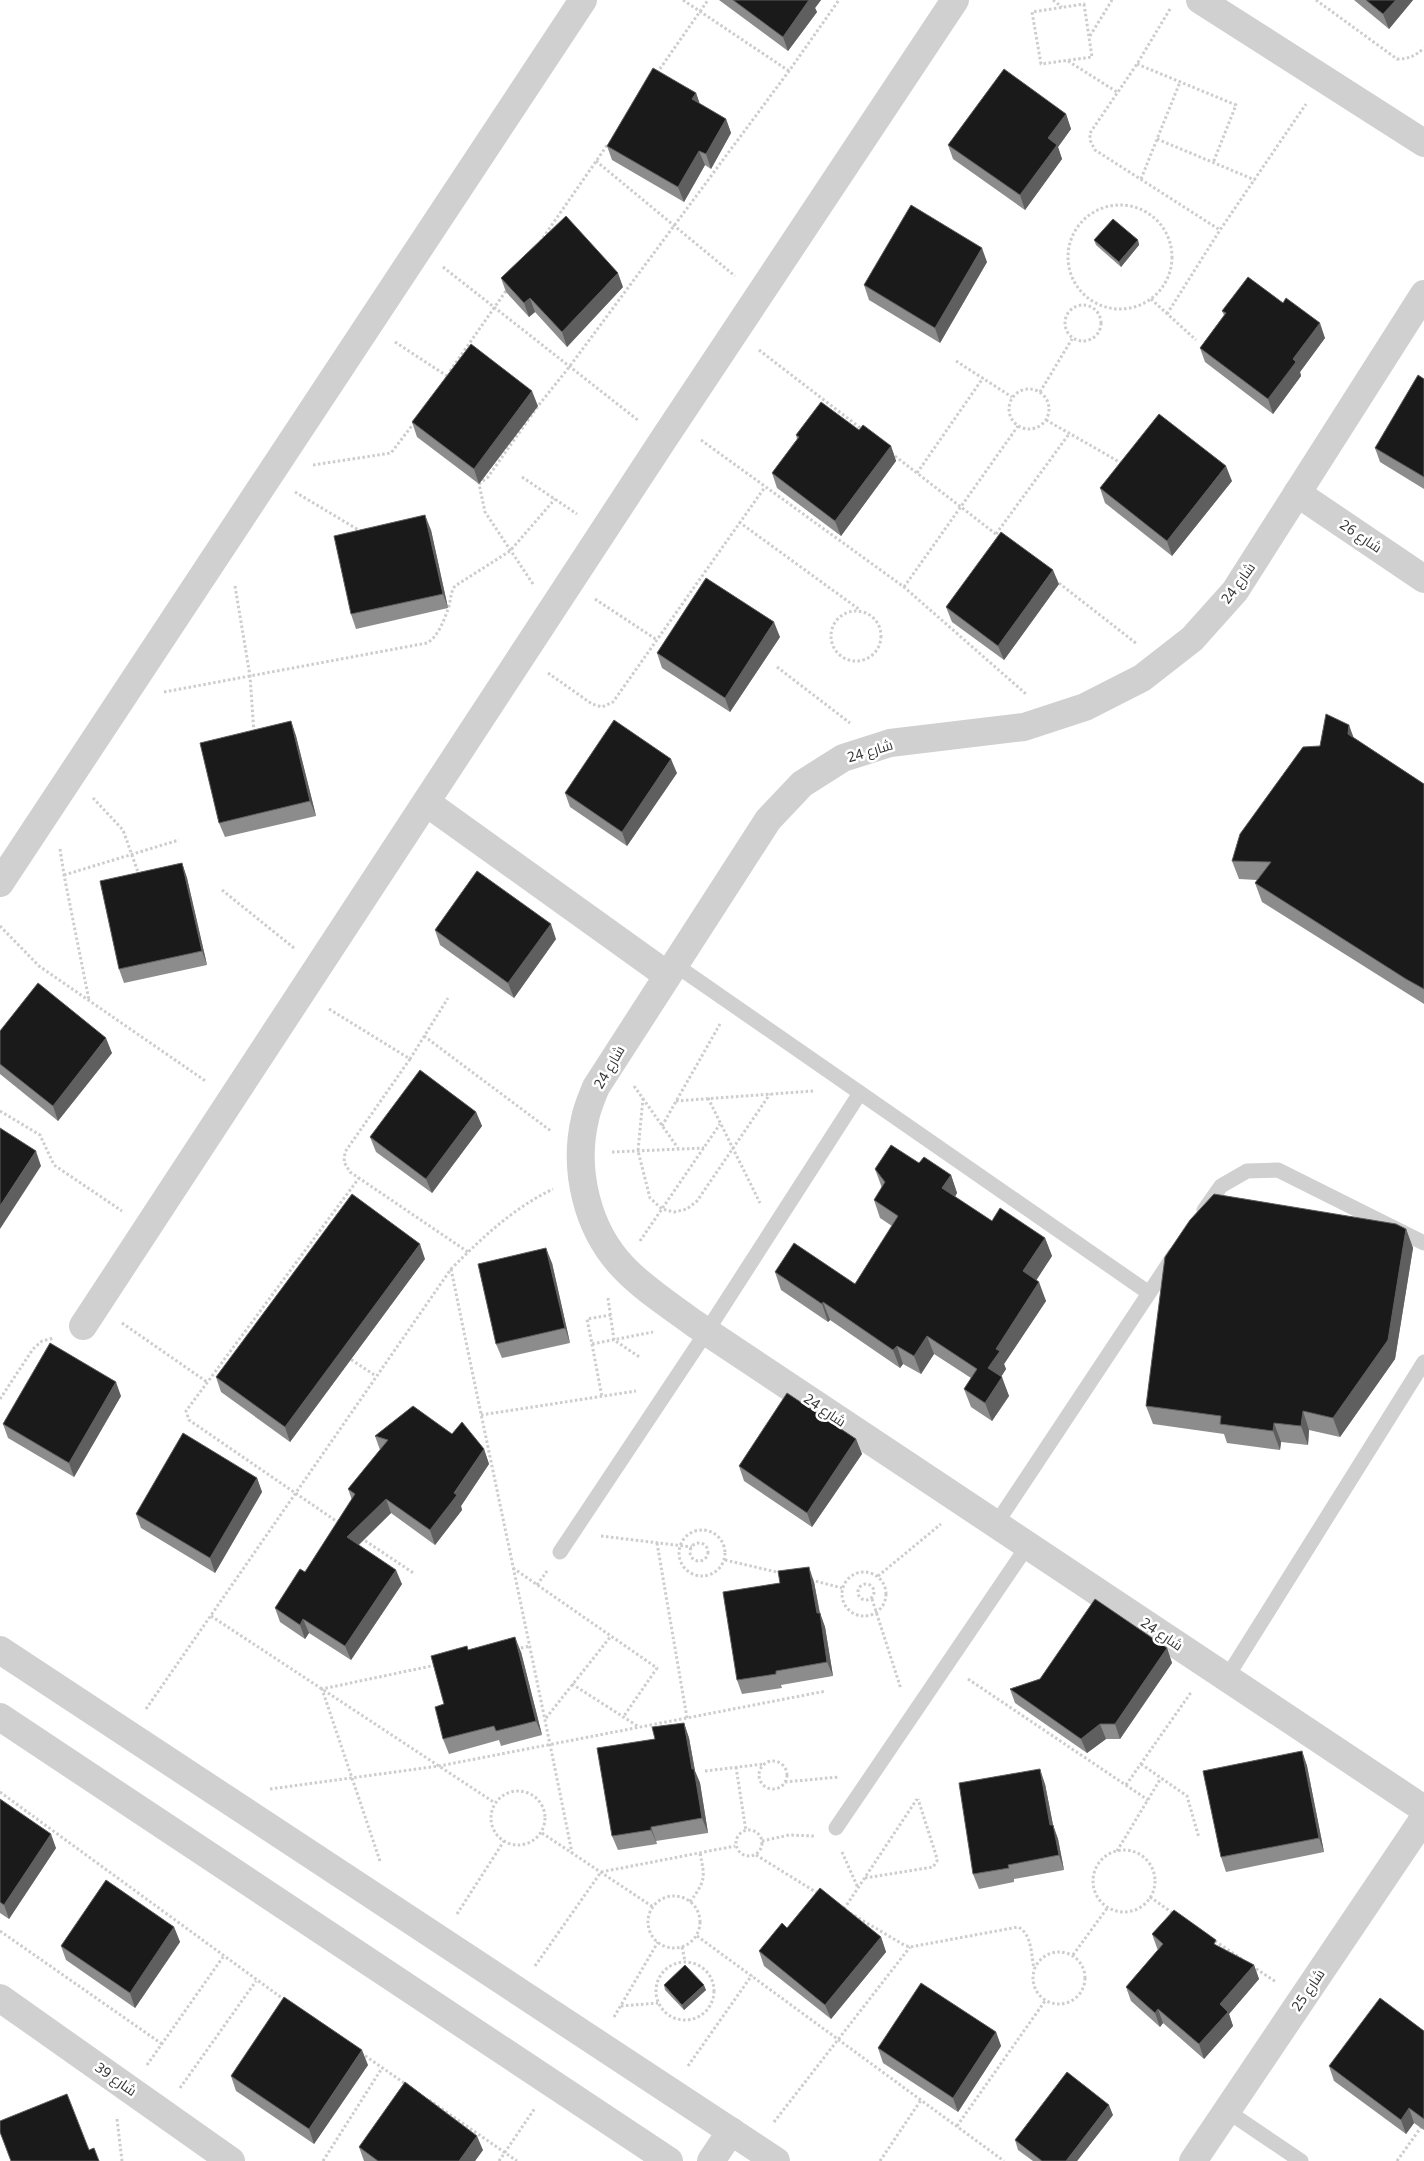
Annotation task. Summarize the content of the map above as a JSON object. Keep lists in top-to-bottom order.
{
  "streets": {
    "street": [
      "شارع 26",
      "شارع 24",
      "شارع 25",
      "شارع 39"
    ]
  },
  "crossings": [
    ["شارع 26", "شارع 24"]
  ]
}
